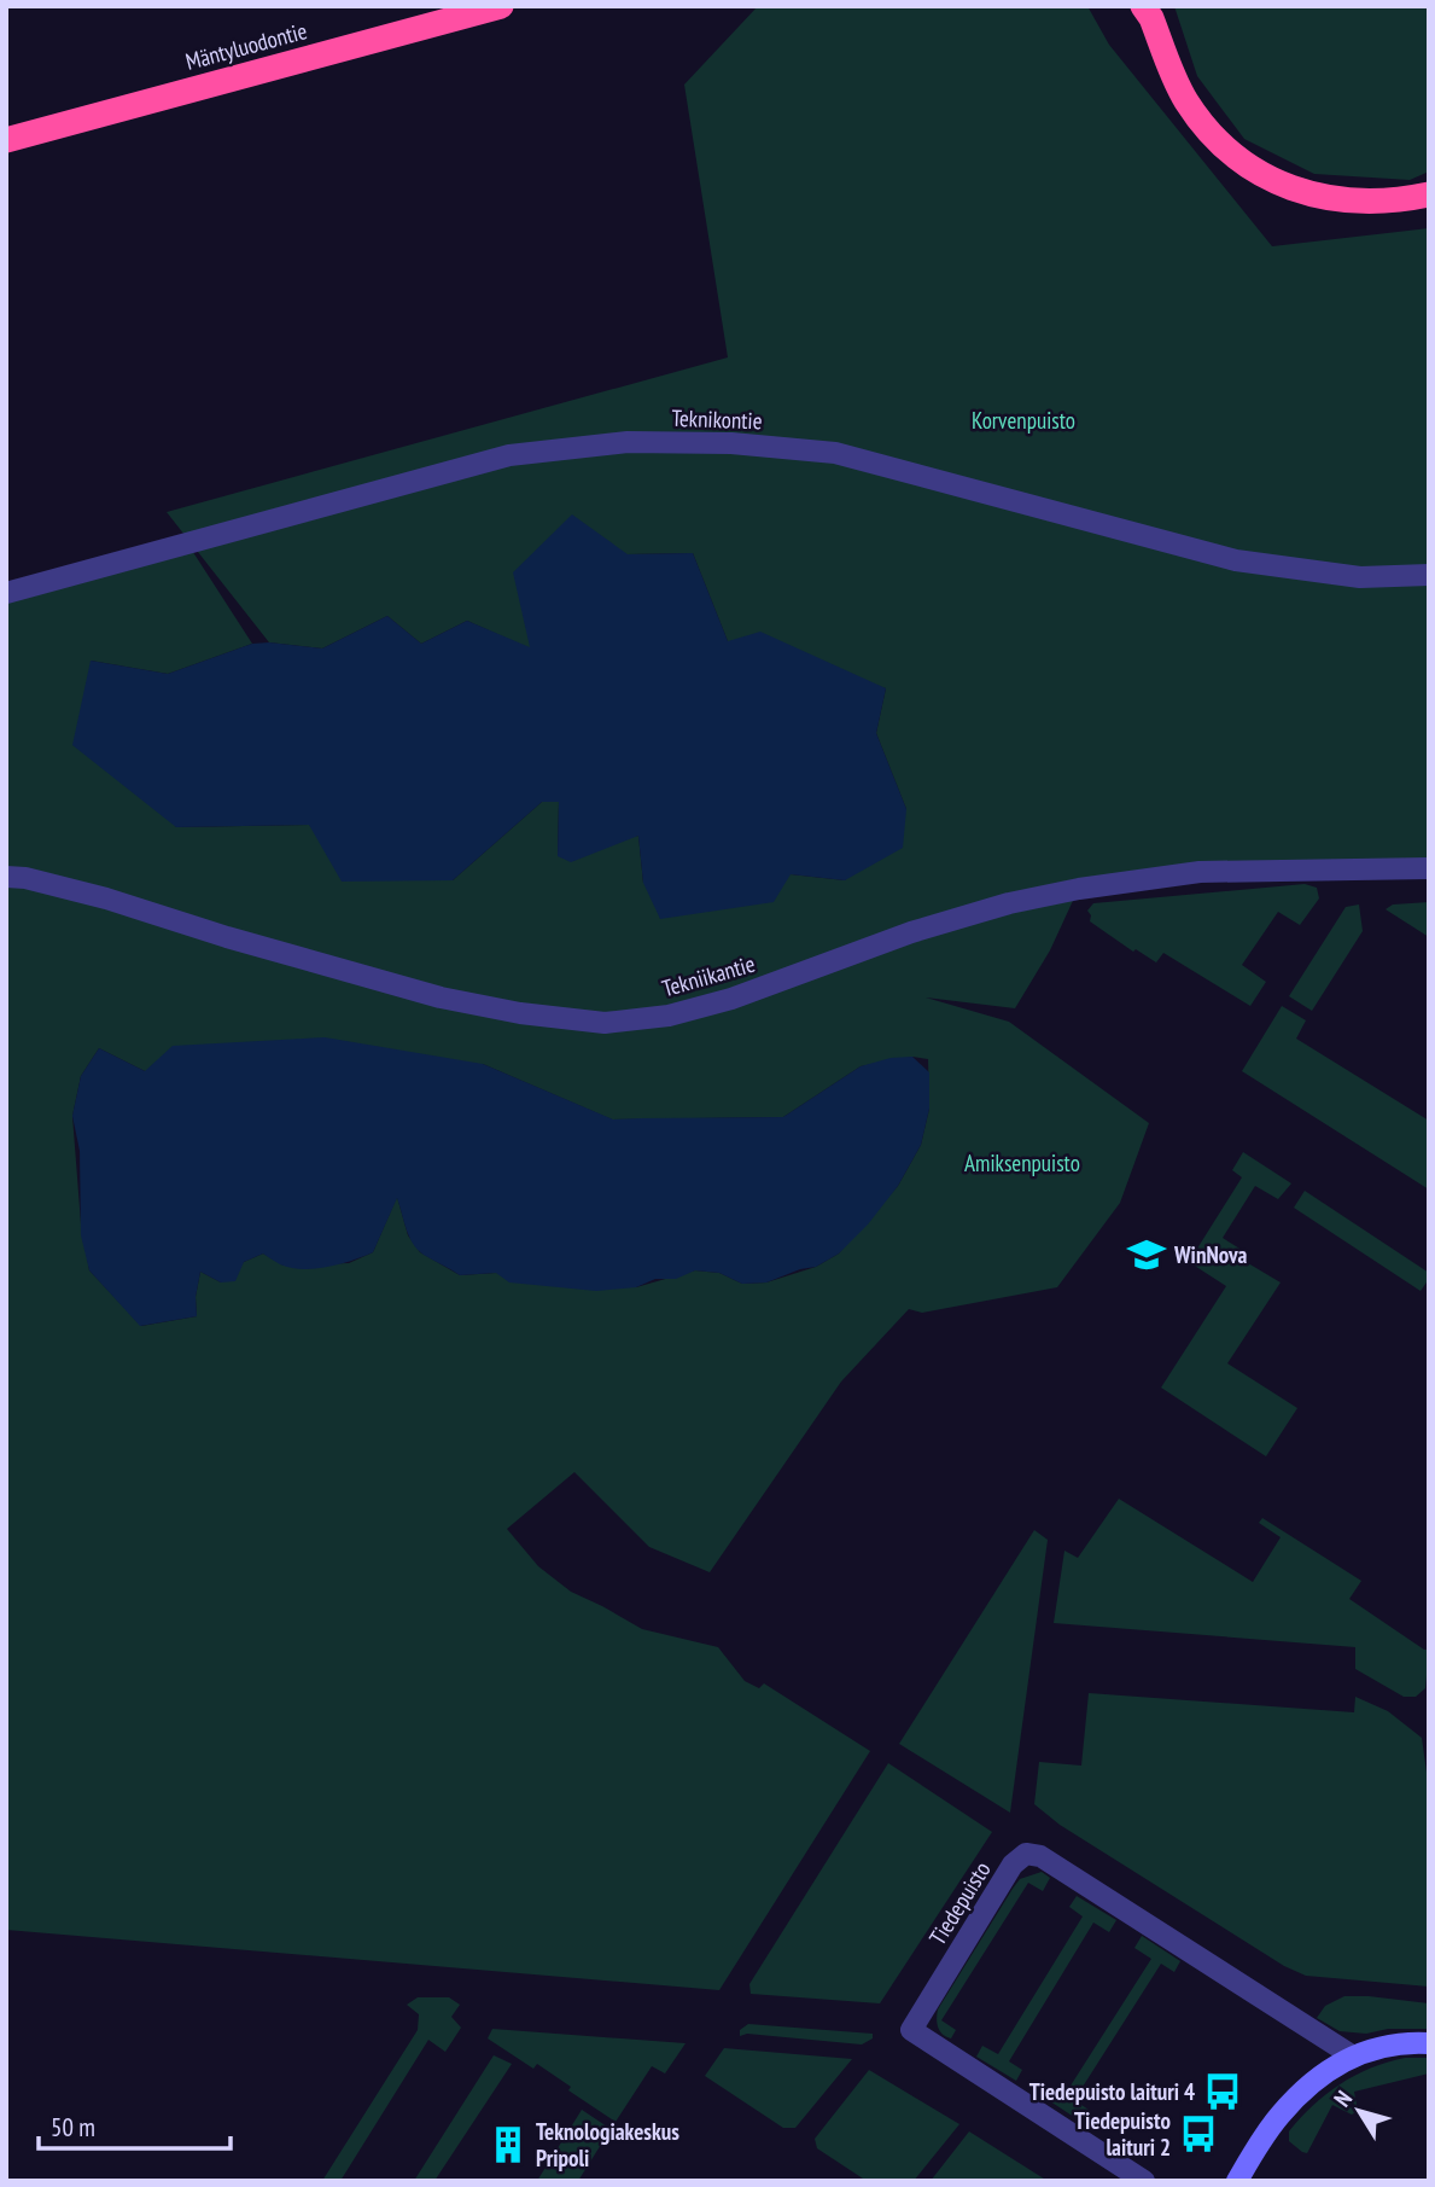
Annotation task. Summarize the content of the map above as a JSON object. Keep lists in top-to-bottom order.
{
  "streets": {
    "highway": ["Mäntyluodontie"],
    "street": ["Teknikontie", "Tekniikantie", "Tiedepuisto"]
  },
  "parks": ["Korvenpuisto", "Amiksenpuisto"],
  "places": {
    "school or university": ["WinNova"],
    "bus stop": ["Tiedepuisto laituri 4", "Tiedepuisto laituri 2"],
    "building": ["Teknologiakeskus Pripoli"]
  },
  "scale_bar": "50 m",
  "north": "top left"
}
